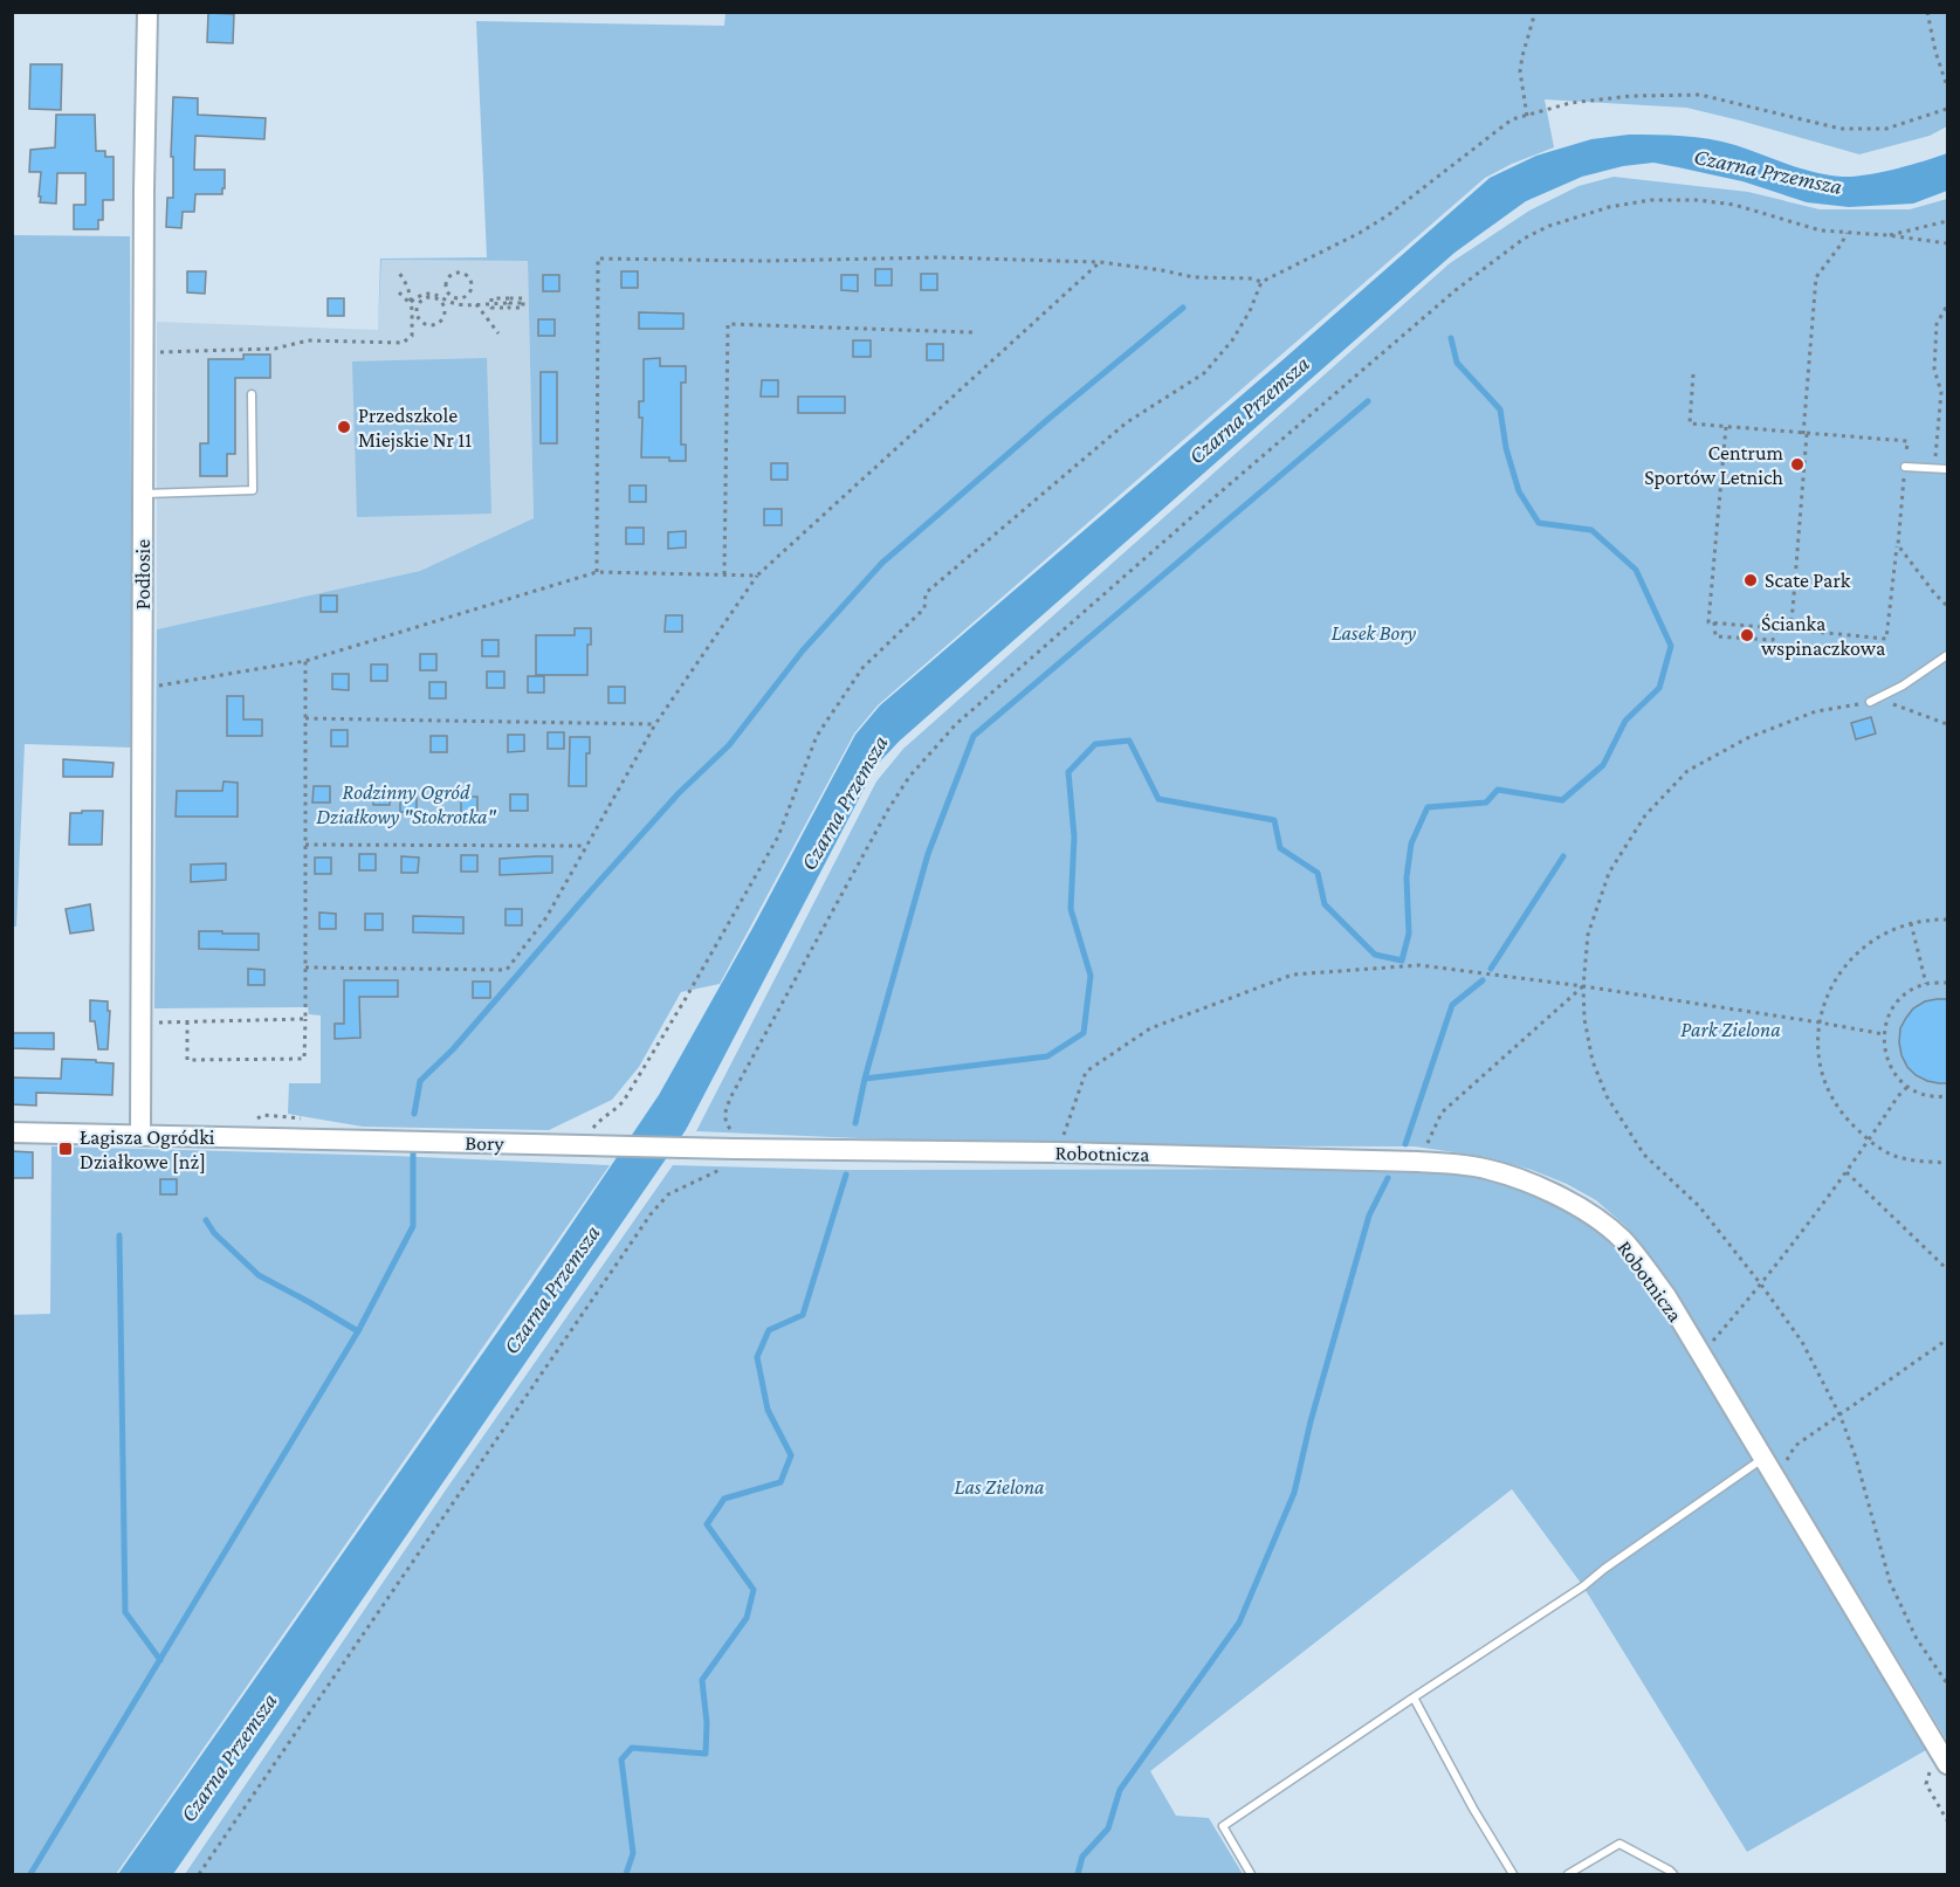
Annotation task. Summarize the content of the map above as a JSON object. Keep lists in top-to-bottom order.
{
  "streets": {
    "street": ["Podłosie", "Bory", "Robotnicza"]
  },
  "crossings": [
    ["Podłosie", "Bory"],
    ["Bory", "Robotnicza"]
  ],
  "water": ["Czarna Przemsza"],
  "parks": [
    "Lasek Bory",
    "Rodzinny Ogród Działkowy \"Stokrotka\"",
    "Park Zielona",
    "Las Zielona"
  ],
  "places": {
    "other": [
      "Przedszkole Miejskie Nr 11",
      "Centrum Sportów Letnich",
      "Scate Park",
      "Ścianka wspinaczkowa"
    ],
    "transit": ["Łagisza Ogródki Działkowe [nż]"]
  }
}
